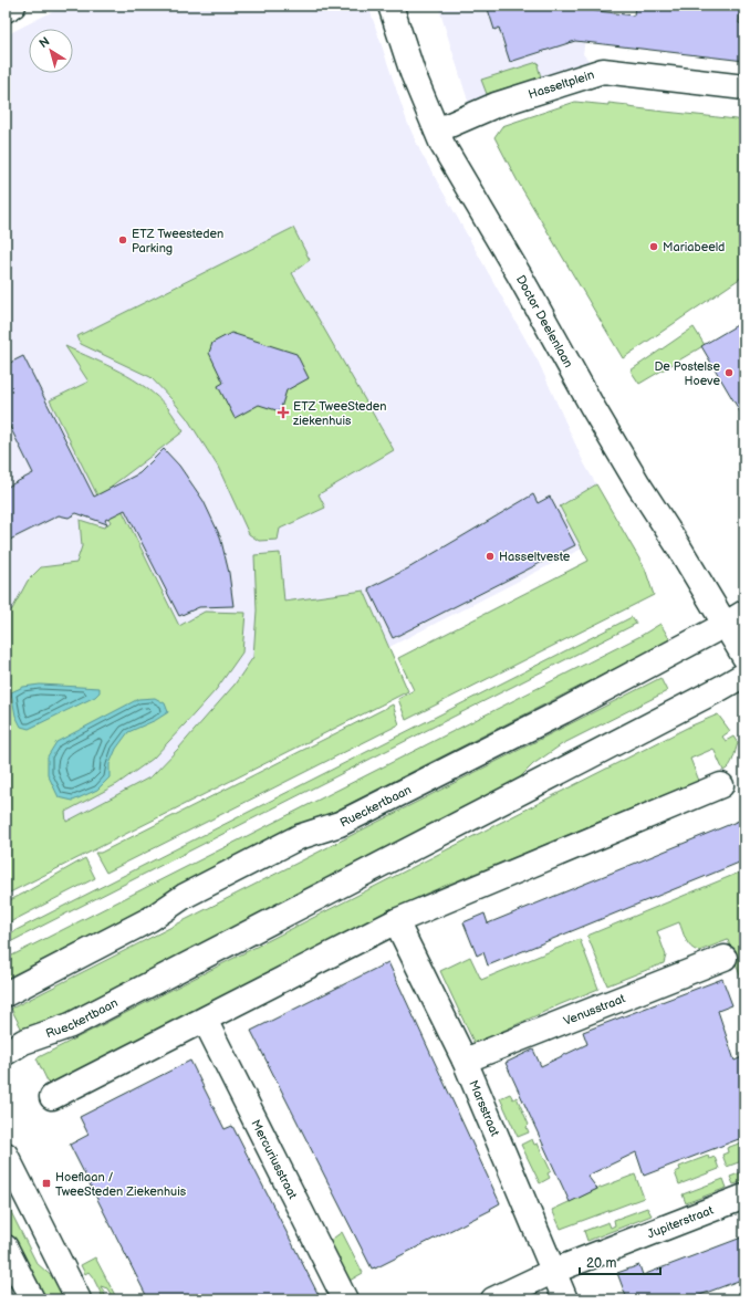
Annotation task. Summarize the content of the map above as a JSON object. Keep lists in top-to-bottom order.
{
  "streets": {
    "street": [
      "Hasseltplein",
      "Doctor Deelenlaan",
      "Rueckertbaan",
      "Venusstraat",
      "Marsstraat",
      "Mercuriusstraat",
      "Jupiterstraat"
    ]
  },
  "crossings": [
    ["Hasseltplein", "Doctor Deelenlaan"],
    ["Doctor Deelenlaan", "Rueckertbaan"],
    ["Venusstraat", "Marsstraat"],
    ["Marsstraat", "Jupiterstraat"]
  ],
  "places": {
    "other": [
      "ETZ Tweesteden Parking",
      "Mariabeeld",
      "De Postelse Hoeve",
      "Hasseltveste"
    ],
    "health": ["ETZ TweeSteden ziekenhuis"],
    "transit": ["Hoeflaan / TweeSteden Ziekenhuis"]
  },
  "scale_bar": "20 m",
  "north": "top left"
}
